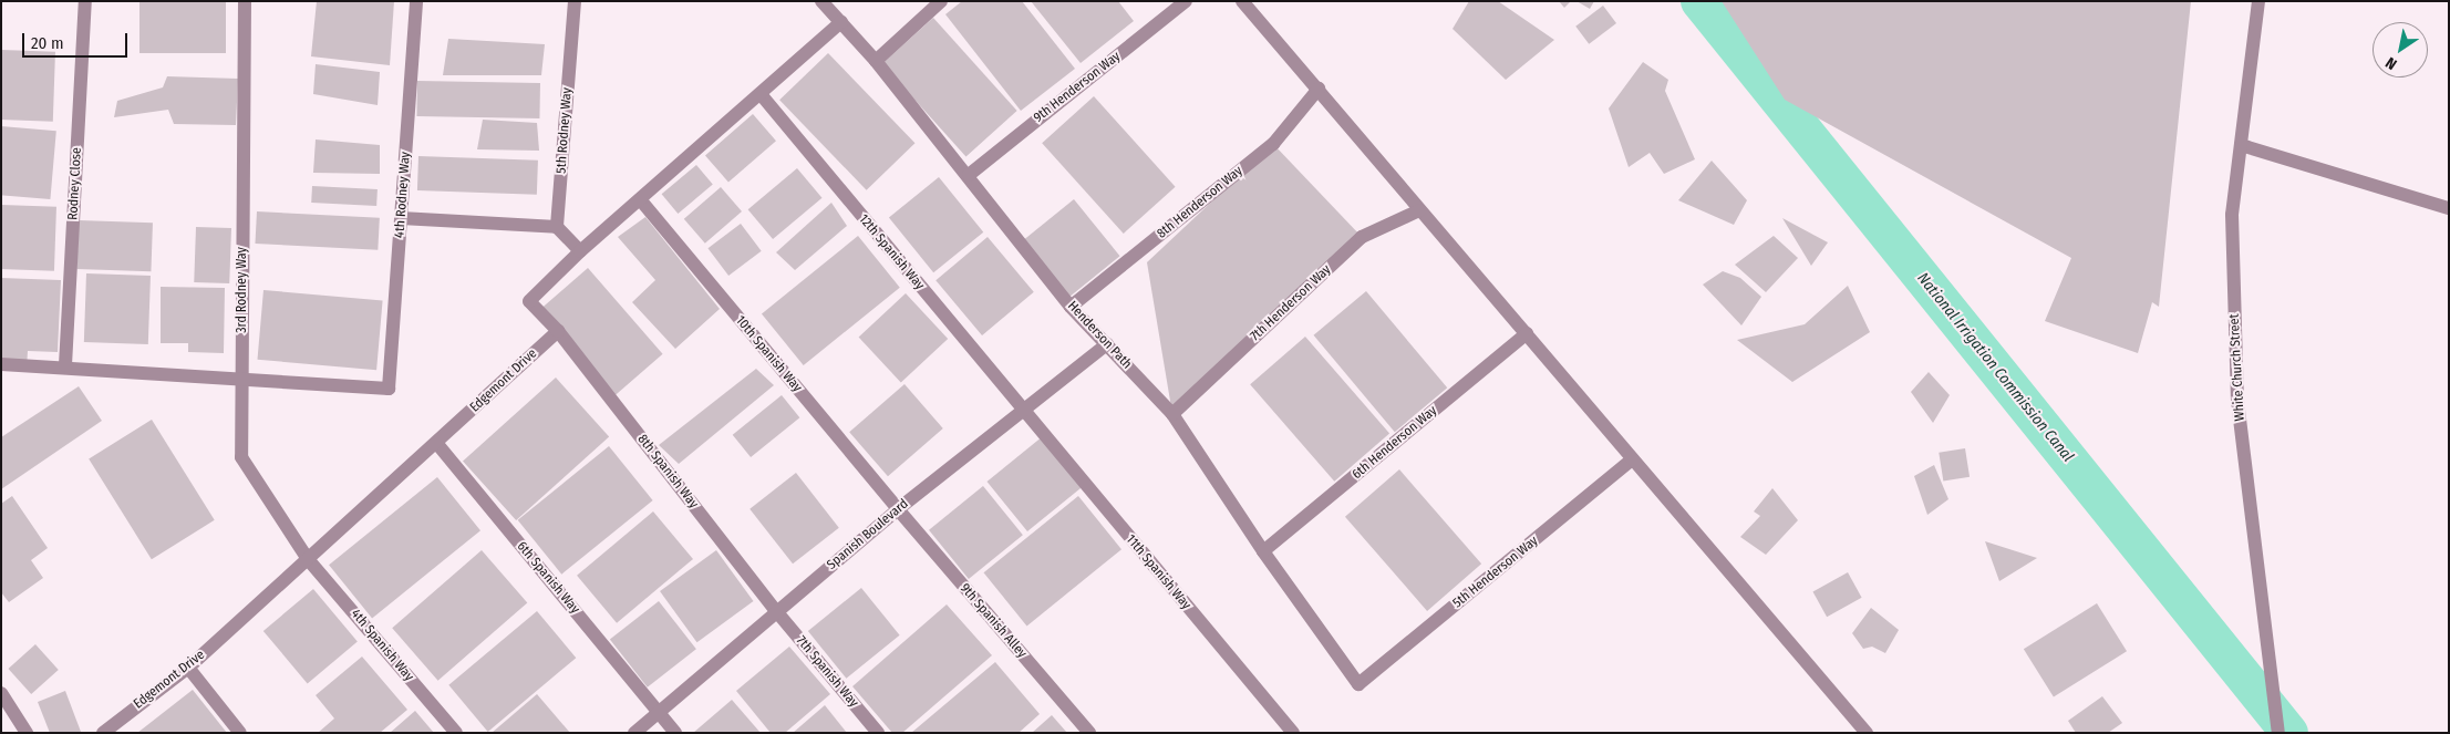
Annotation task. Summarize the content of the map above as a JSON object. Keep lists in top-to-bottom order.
{
  "streets": {
    "street": [
      "9th Henderson Way",
      "5th Rodney Way",
      "Rodney Close",
      "4th Rodney Way",
      "8th Henderson Way",
      "12th Spanish Way",
      "3rd Rodney Way",
      "7th Henderson Way",
      "Henderson Path",
      "10th Spanish Way",
      "White Church Street",
      "Edgemont Drive",
      "6th Henderson Way",
      "8th Spanish Way",
      "Spanish Boulevard",
      "11th Spanish Way",
      "5th Henderson Way",
      "6th Spanish Way",
      "9th Spanish Alley",
      "4th Spanish Way",
      "7th Spanish Way"
    ]
  },
  "crossings": [
    ["9th Henderson Way", "Henderson Path"],
    ["4th Rodney Way", "3rd Rodney Way"],
    ["8th Henderson Way", "Henderson Path"],
    ["12th Spanish Way", "Spanish Boulevard"],
    ["12th Spanish Way", "11th Spanish Way"],
    ["3rd Rodney Way", "Edgemont Drive"],
    ["3rd Rodney Way", "4th Spanish Way"],
    ["7th Henderson Way", "Henderson Path"],
    ["Henderson Path", "6th Henderson Way"],
    ["Henderson Path", "Spanish Boulevard"],
    ["Henderson Path", "5th Henderson Way"],
    ["10th Spanish Way", "Spanish Boulevard"],
    ["10th Spanish Way", "9th Spanish Alley"],
    ["Edgemont Drive", "8th Spanish Way"],
    ["Edgemont Drive", "6th Spanish Way"],
    ["Edgemont Drive", "4th Spanish Way"],
    ["8th Spanish Way", "Spanish Boulevard"],
    ["8th Spanish Way", "7th Spanish Way"],
    ["Spanish Boulevard", "11th Spanish Way"],
    ["Spanish Boulevard", "6th Spanish Way"],
    ["Spanish Boulevard", "9th Spanish Alley"],
    ["Spanish Boulevard", "7th Spanish Way"]
  ],
  "water": ["National Irrigation Commission Canal"],
  "scale_bar": "20 m",
  "north": "bottom left"
}
